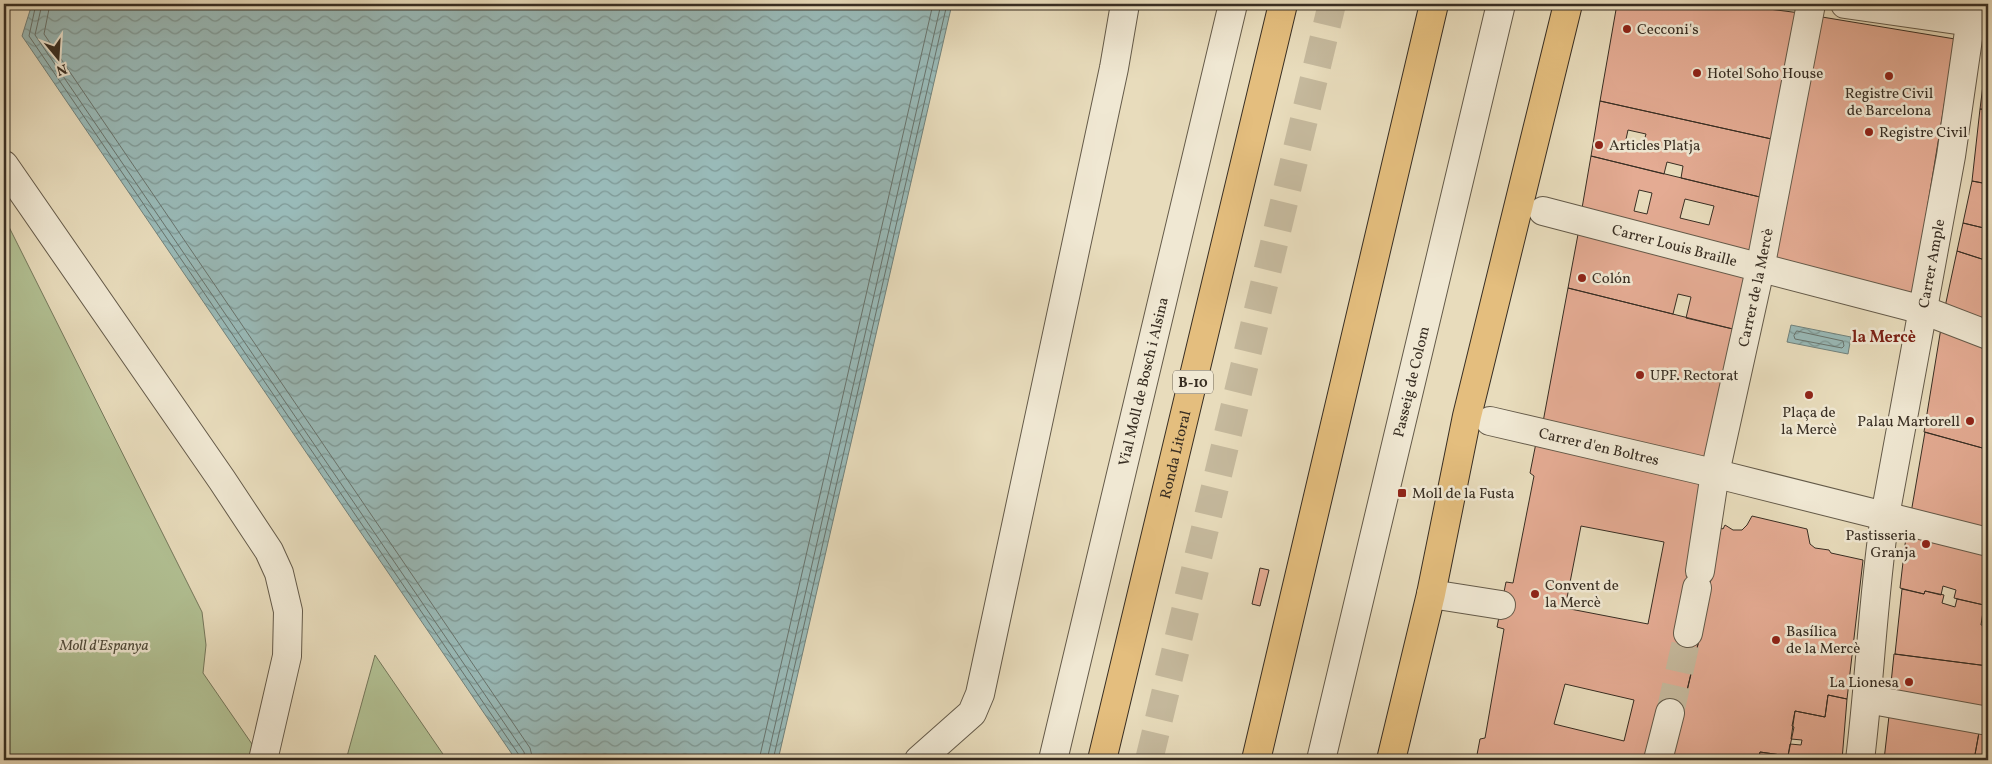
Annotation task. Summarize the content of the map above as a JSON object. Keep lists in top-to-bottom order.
{
  "streets": {
    "main road": ["B-10", "Ronda Litoral"],
    "street": [
      "Carrer Louis Braille",
      "Carrer Ample",
      "Carrer de la Mercè",
      "Vial Moll de Bosch i Alsina",
      "Passeig de Colom",
      "Carrer d'en Boltres"
    ]
  },
  "crossings": [
    ["Carrer Louis Braille", "Carrer Ample"],
    ["Carrer Louis Braille", "Carrer de la Mercè"],
    ["Carrer Ample", "Carrer d'en Boltres"],
    ["Carrer de la Mercè", "Carrer d'en Boltres"]
  ],
  "districts": ["la Mercè"],
  "parks": ["Moll d'Espanya"],
  "places": {
    "other": [
      "Cecconi's",
      "Hotel Soho House",
      "Registre Civil de Barcelona",
      "Registre Civil",
      "Articles Platja",
      "Colón",
      "UPF. Rectorat",
      "Plaça de la Mercè",
      "Palau Martorell",
      "Pastisseria Granja",
      "Convent de la Mercè",
      "Basílica de la Mercè",
      "La Lionesa"
    ],
    "transit": ["Moll de la Fusta"]
  },
  "north": "bottom"
}
